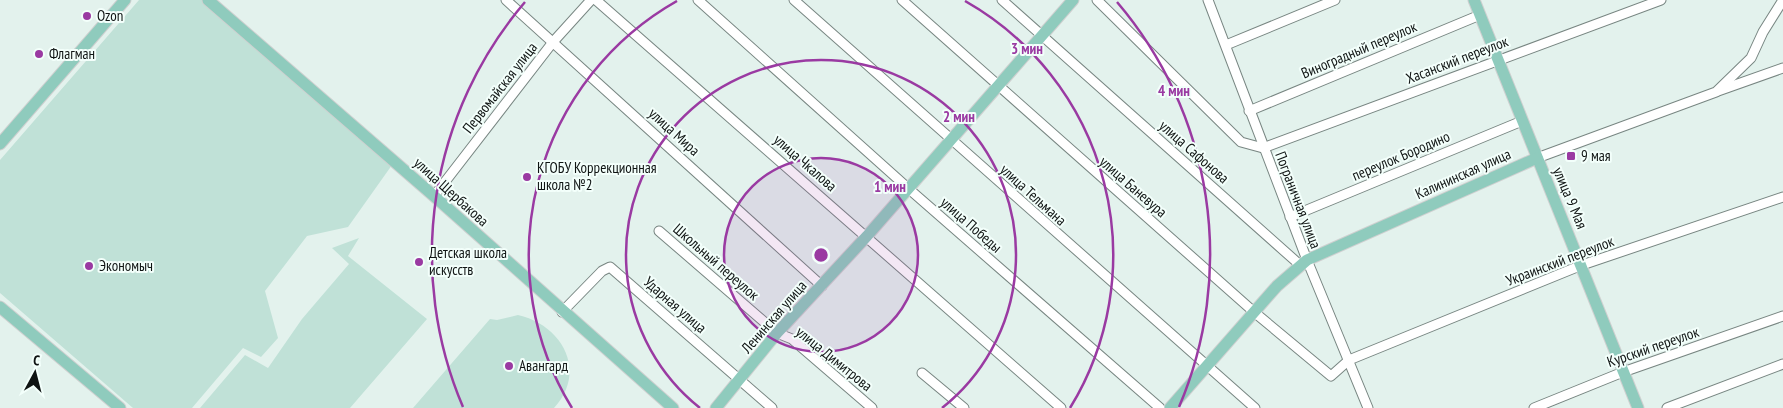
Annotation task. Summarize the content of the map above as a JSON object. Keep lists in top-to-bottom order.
{
  "streets": {
    "main road": [
      "Калининская улица",
      "улица Щербакова",
      "улица 9 Мая",
      "Ленинская улица"
    ],
    "street": [
      "Виноградный переулок",
      "Хасанский переулок",
      "Первомайская улица",
      "улица Мира",
      "улица Сафонова",
      "переулок Бородино",
      "улица Чкалова",
      "улица Баневура",
      "улица Тельмана",
      "Пограничная улица",
      "улица Победы",
      "Украинский переулок",
      "Школьный переулок",
      "Ударная улица",
      "Курский переулок",
      "улица Димитрова"
    ]
  },
  "crossings": [
    ["Виноградный переулок", "улица 9 Мая"],
    ["Виноградный переулок", "Пограничная улица"],
    ["Хасанский переулок", "улица 9 Мая"],
    ["Хасанский переулок", "Пограничная улица"],
    ["Первомайская улица", "улица Мира"],
    ["Первомайская улица", "улица Щербакова"],
    ["улица Мира", "Ленинская улица"],
    ["улица Сафонова", "Калининская улица"],
    ["улица Сафонова", "Пограничная улица"],
    ["улица Сафонова", "Ленинская улица"],
    ["переулок Бородино", "улица 9 Мая"],
    ["переулок Бородино", "Пограничная улица"],
    ["улица Чкалова", "Ленинская улица"],
    ["Калининская улица", "улица Баневура"],
    ["Калининская улица", "улица Тельмана"],
    ["Калининская улица", "улица 9 Мая"],
    ["Калининская улица", "Пограничная улица"],
    ["улица Баневура", "Пограничная улица"],
    ["улица Баневура", "Украинский переулок"],
    ["улица Баневура", "Ленинская улица"],
    ["улица Щербакова", "Ударная улица"],
    ["улица Тельмана", "Ленинская улица"],
    ["улица 9 Мая", "Украинский переулок"],
    ["улица 9 Мая", "Курский переулок"],
    ["Пограничная улица", "Украинский переулок"],
    ["улица Победы", "Ленинская улица"],
    ["Школьный переулок", "Ленинская улица"],
    ["Школьный переулок", "улица Димитрова"],
    ["Ударная улица", "Ленинская улица"],
    ["Ленинская улица", "улица Димитрова"]
  ],
  "places": {
    "other": [
      "Ozon",
      "Флагман",
      "КГОБУ Коррекционная школа №2",
      "Детская школа искусств",
      "Экономыч",
      "Авангард"
    ],
    "transit": ["9 мая"]
  },
  "north": "top",
  "rings": [
    "3 мин",
    "4 мин",
    "2 мин",
    "1 мин"
  ]
}
